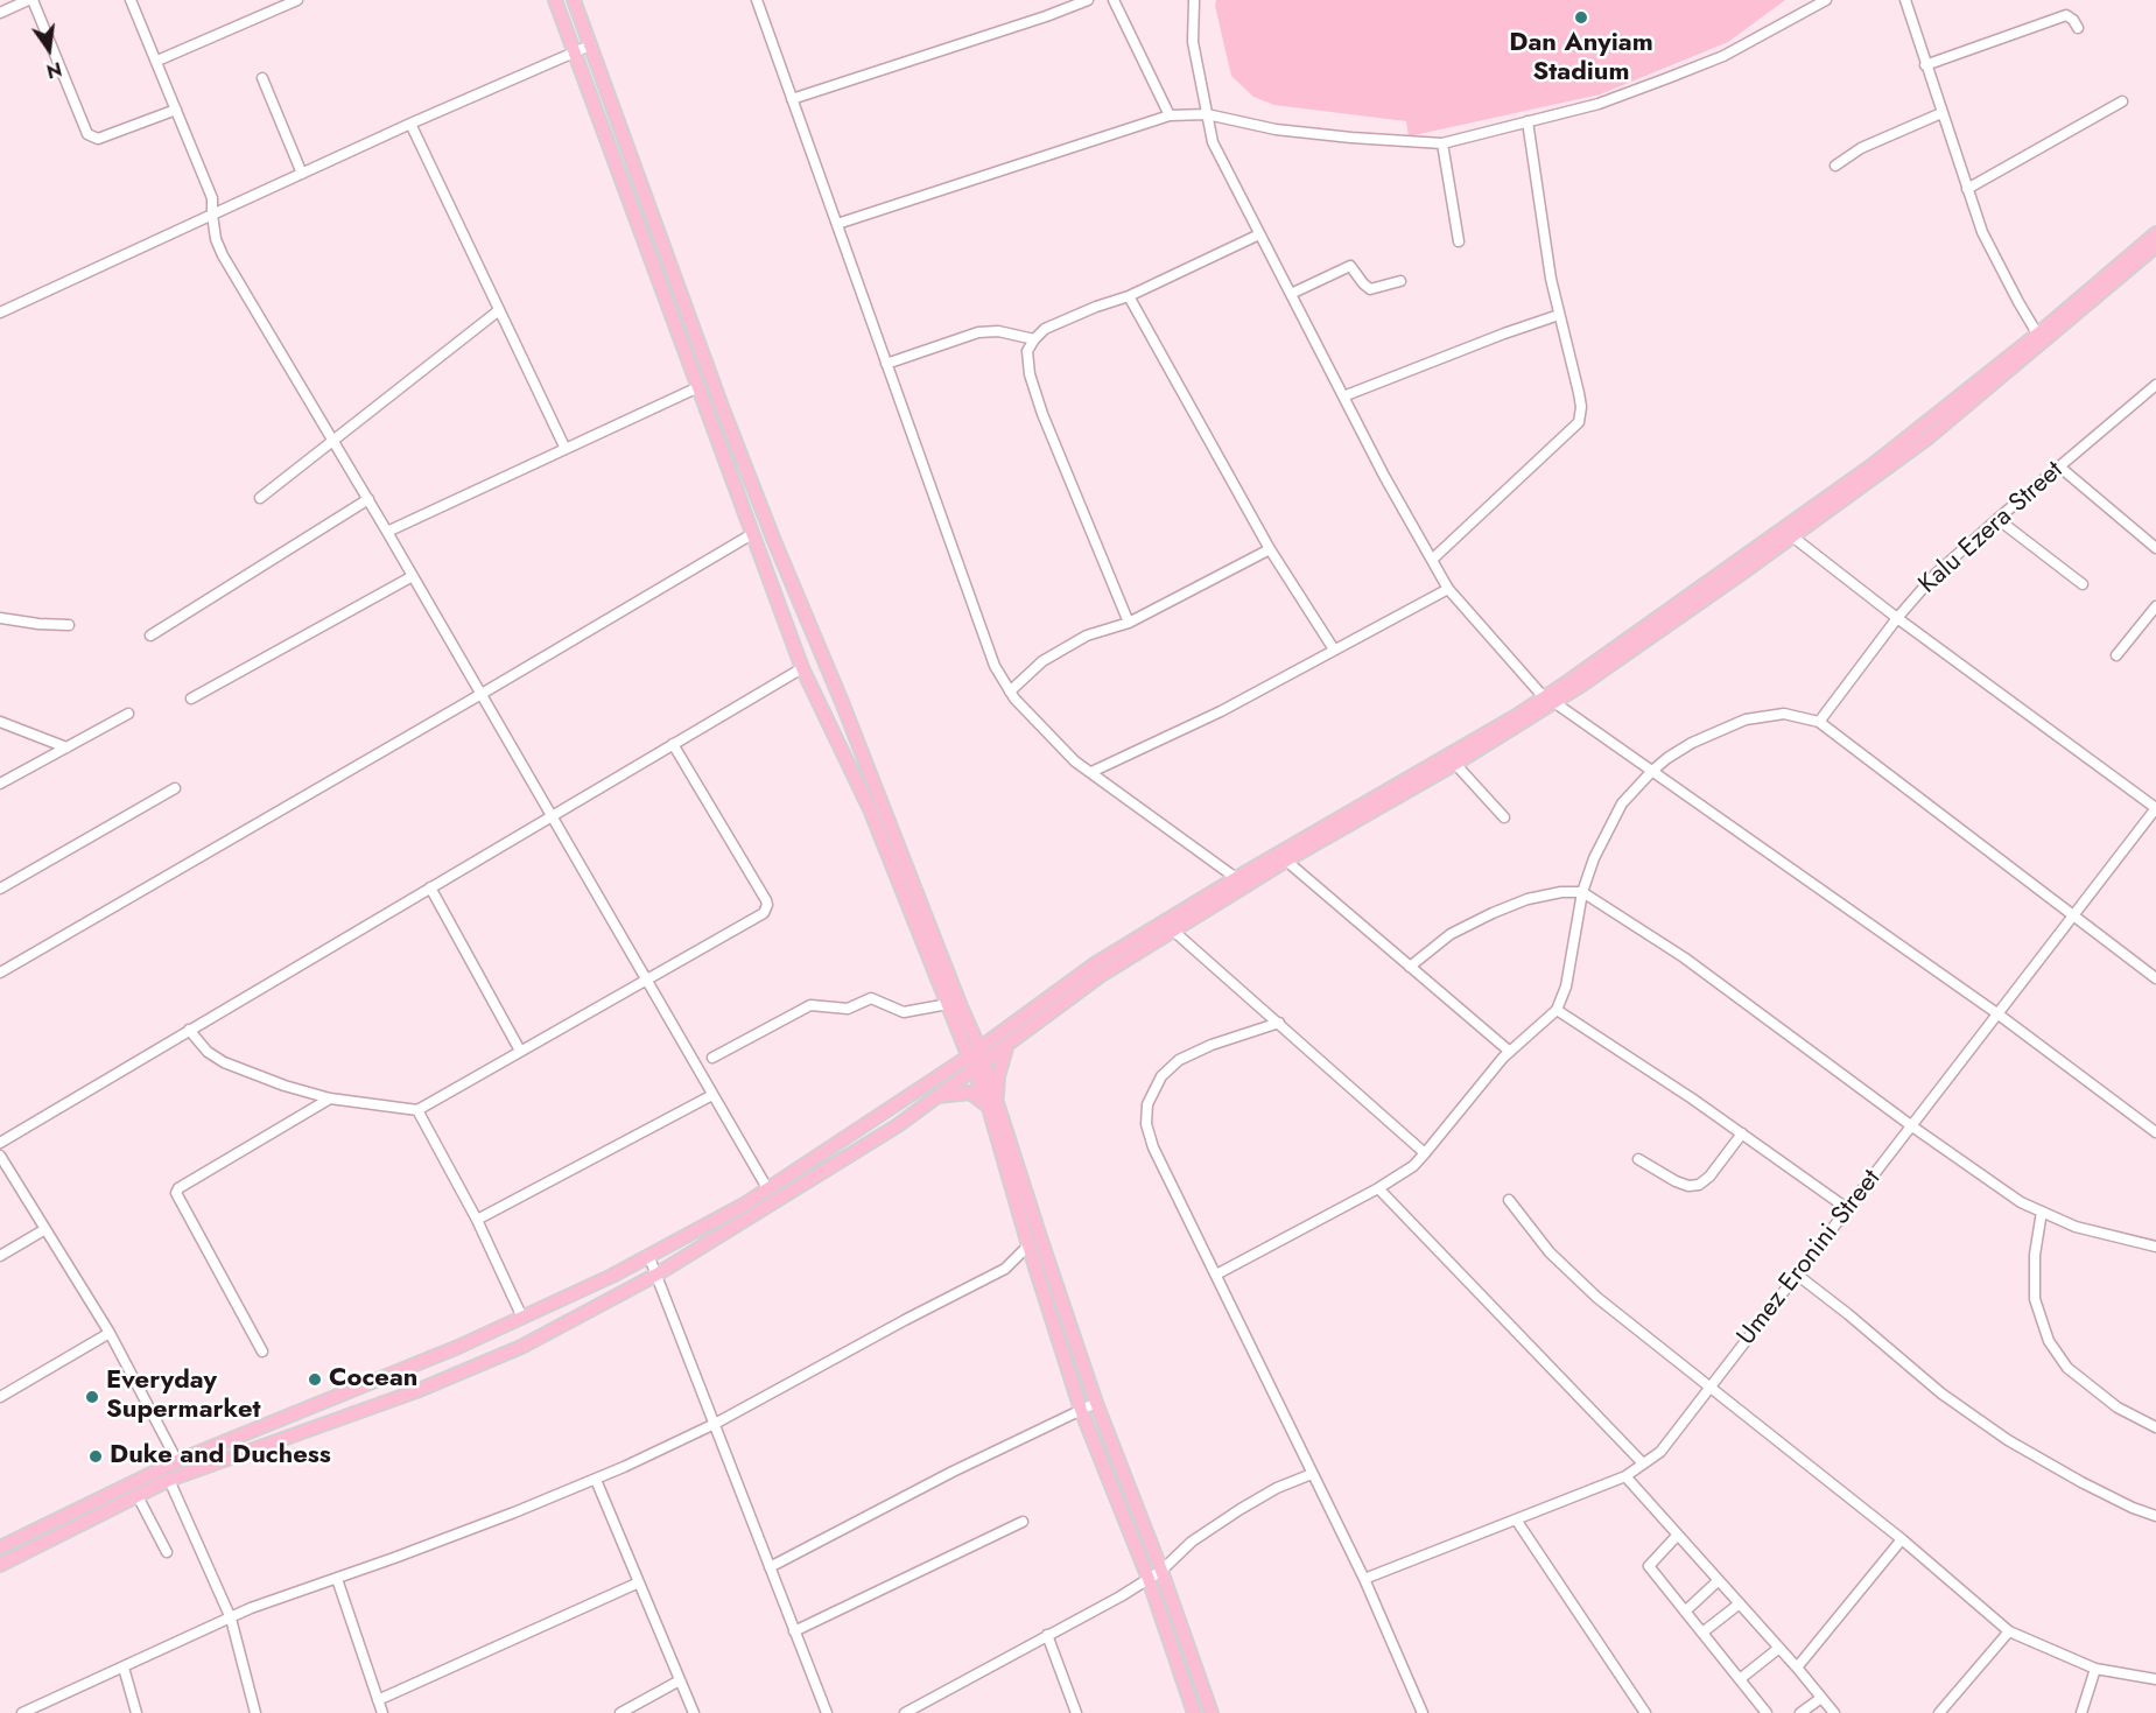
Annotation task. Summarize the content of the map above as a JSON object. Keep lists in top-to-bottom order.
{
  "streets": {
    "street": ["Kalu Ezera Street", "Umez Eronini Street"]
  },
  "places": [
    "Dan Anyiam Stadium",
    "Cocean",
    "Everyday Supermarket",
    "Duke and Duchess"
  ],
  "north": "bottom"
}
